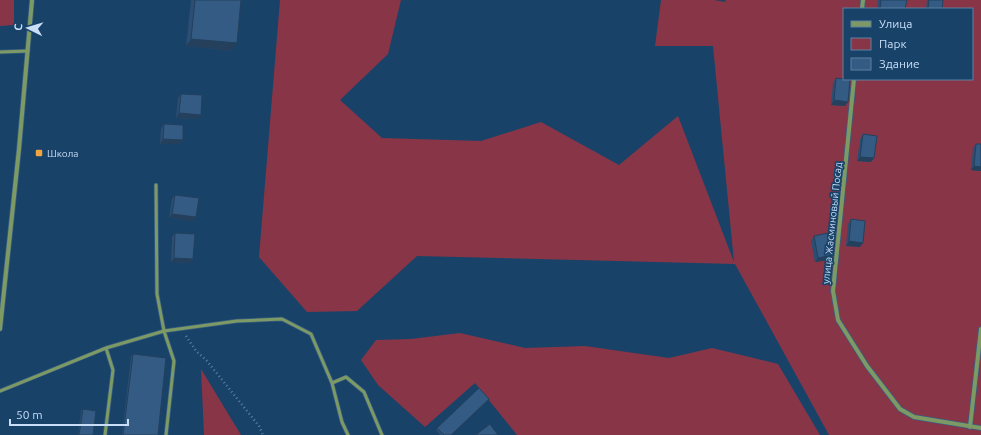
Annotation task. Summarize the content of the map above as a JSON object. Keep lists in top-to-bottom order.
{
  "streets": {
    "street": ["улица Жасминовый Посад"]
  },
  "places": {
    "transit": ["Школа"]
  },
  "legend": ["Улица", "Парк", "Здание"],
  "scale_bar": "50 m",
  "north": "left"
}
